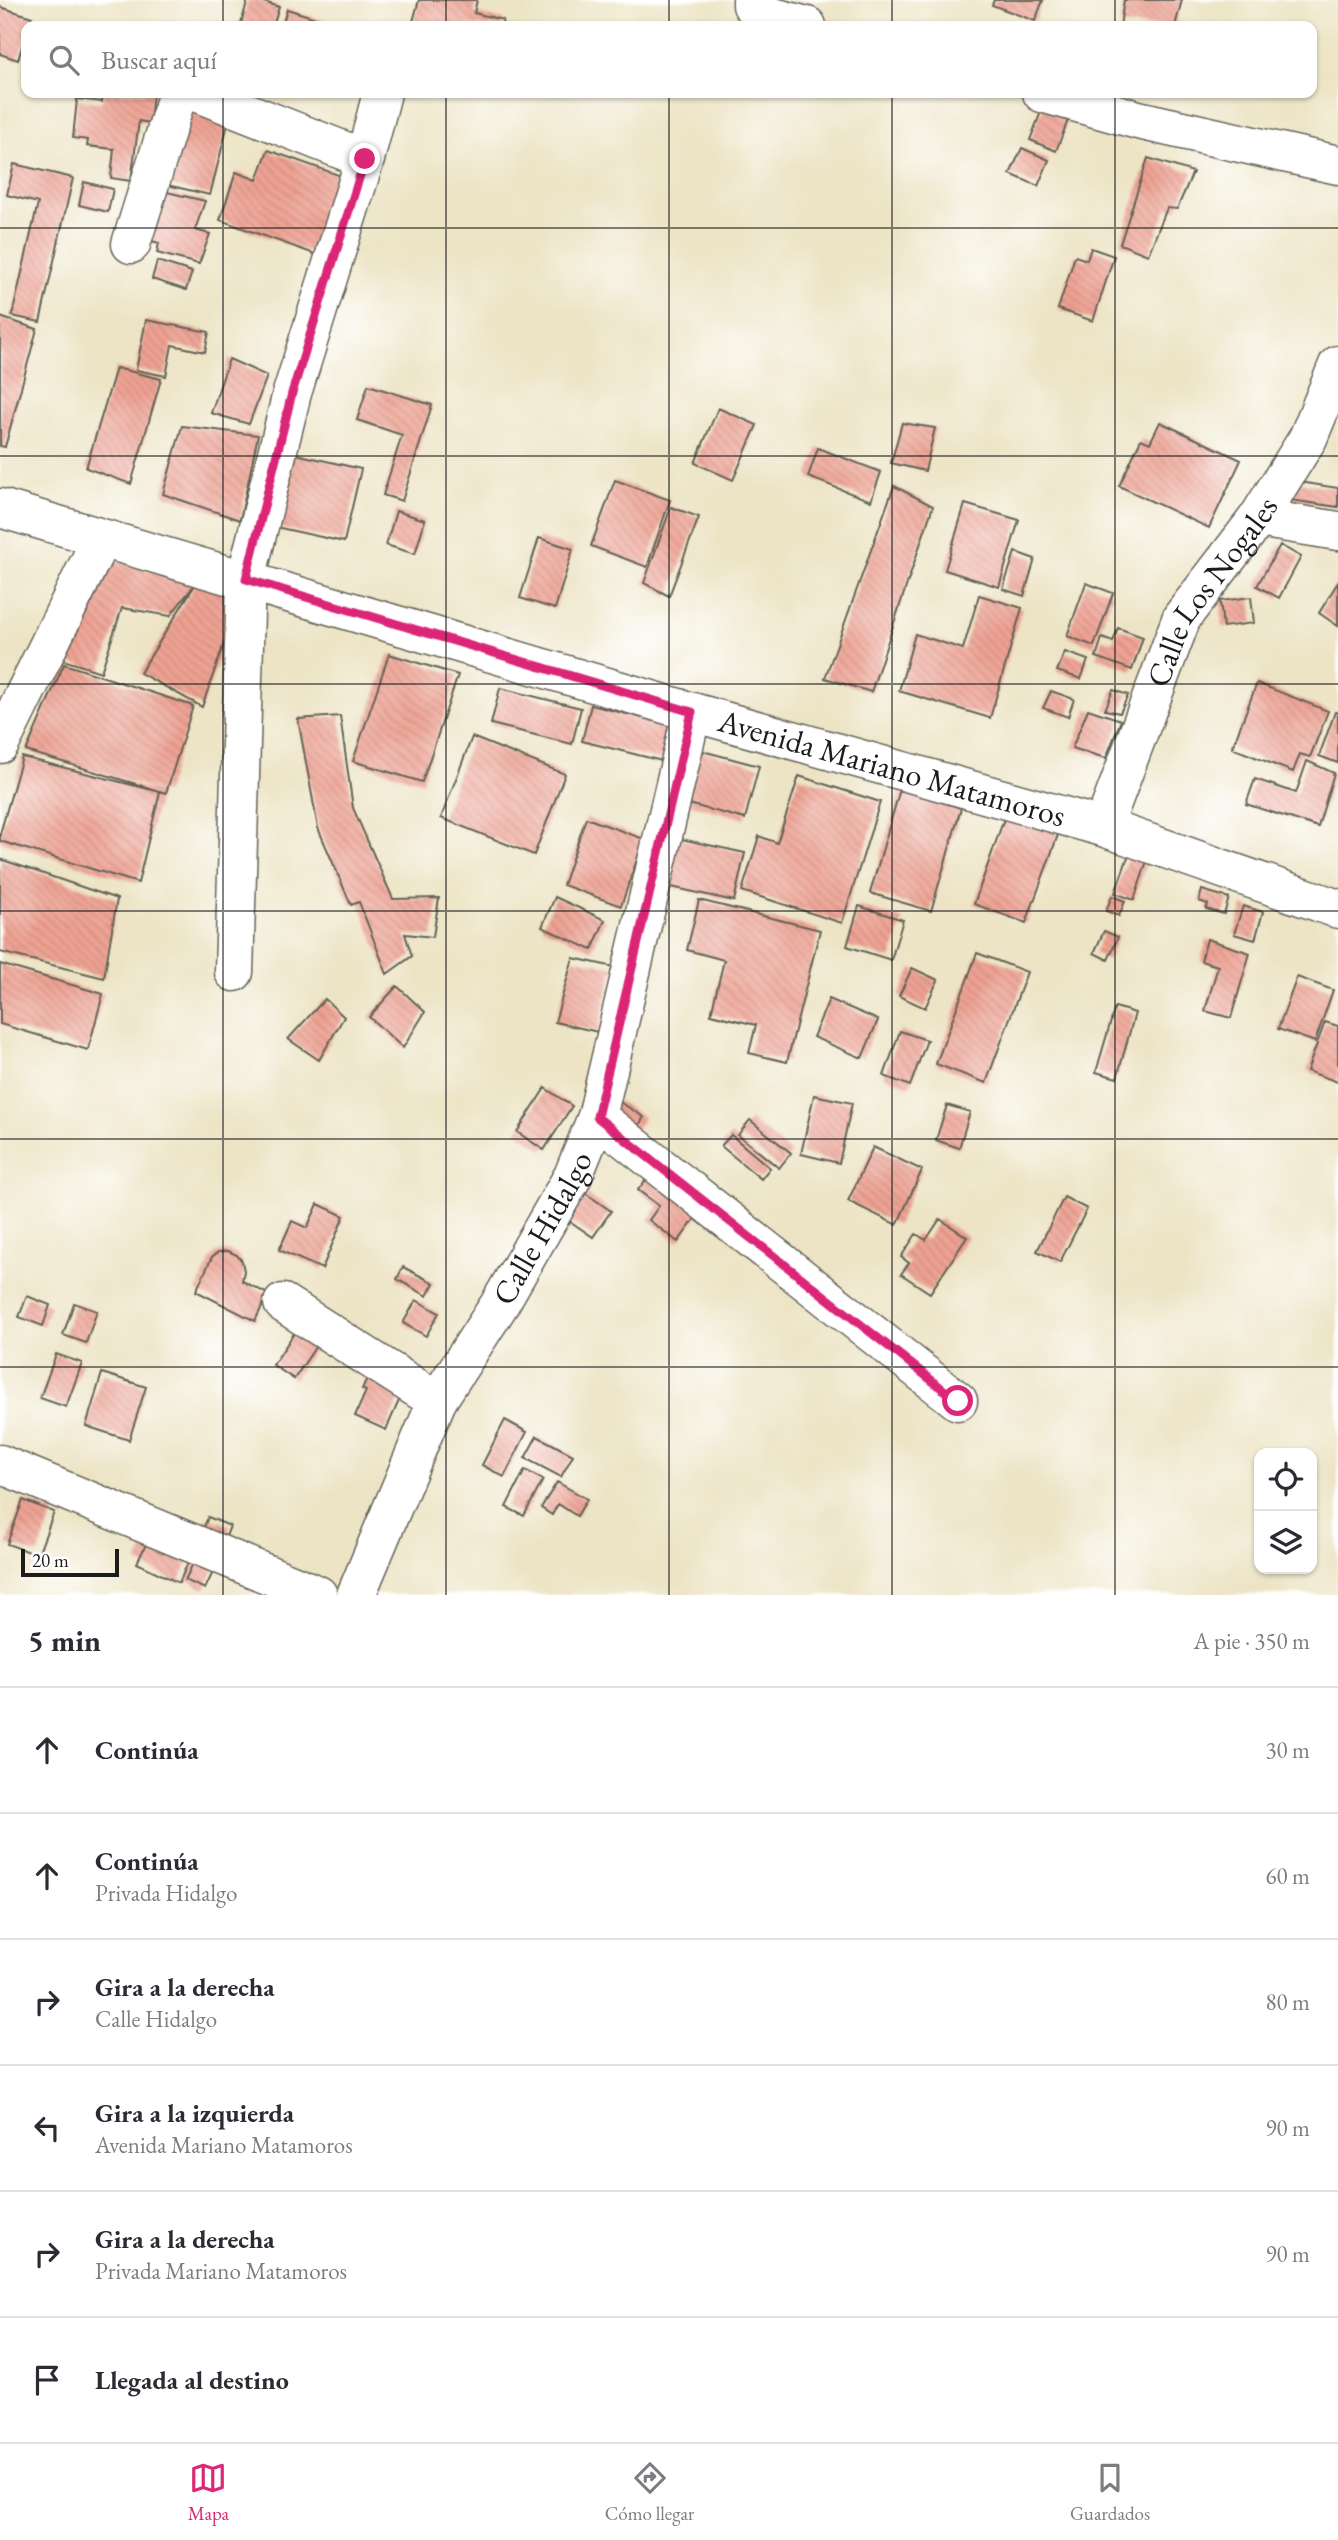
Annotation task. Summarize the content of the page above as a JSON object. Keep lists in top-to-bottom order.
{
  "streets": {
    "street": ["Calle Los Nogales", "Avenida Mariano Matamoros", "Calle Hidalgo"]
  },
  "crossings": [
    ["Calle Los Nogales", "Avenida Mariano Matamoros"],
    ["Avenida Mariano Matamoros", "Calle Hidalgo"]
  ],
  "scale_bar": "20 m",
  "page": {
    "search": "Buscar aquí",
    "scale": "20 m",
    "heading": ["5 min", "A pie · 350 m"],
    "list": [
      ["Continúa", "30 m"],
      ["Continúa", "Privada Hidalgo", "60 m"],
      ["Gira a la derecha", "Calle Hidalgo", "80 m"],
      ["Gira a la izquierda", "Avenida Mariano Matamoros", "90 m"],
      ["Gira a la derecha", "Privada Mariano Matamoros", "90 m"],
      "Llegada al destino"
    ],
    "nav": ["Mapa", "Cómo llegar", "Guardados"]
  }
}
